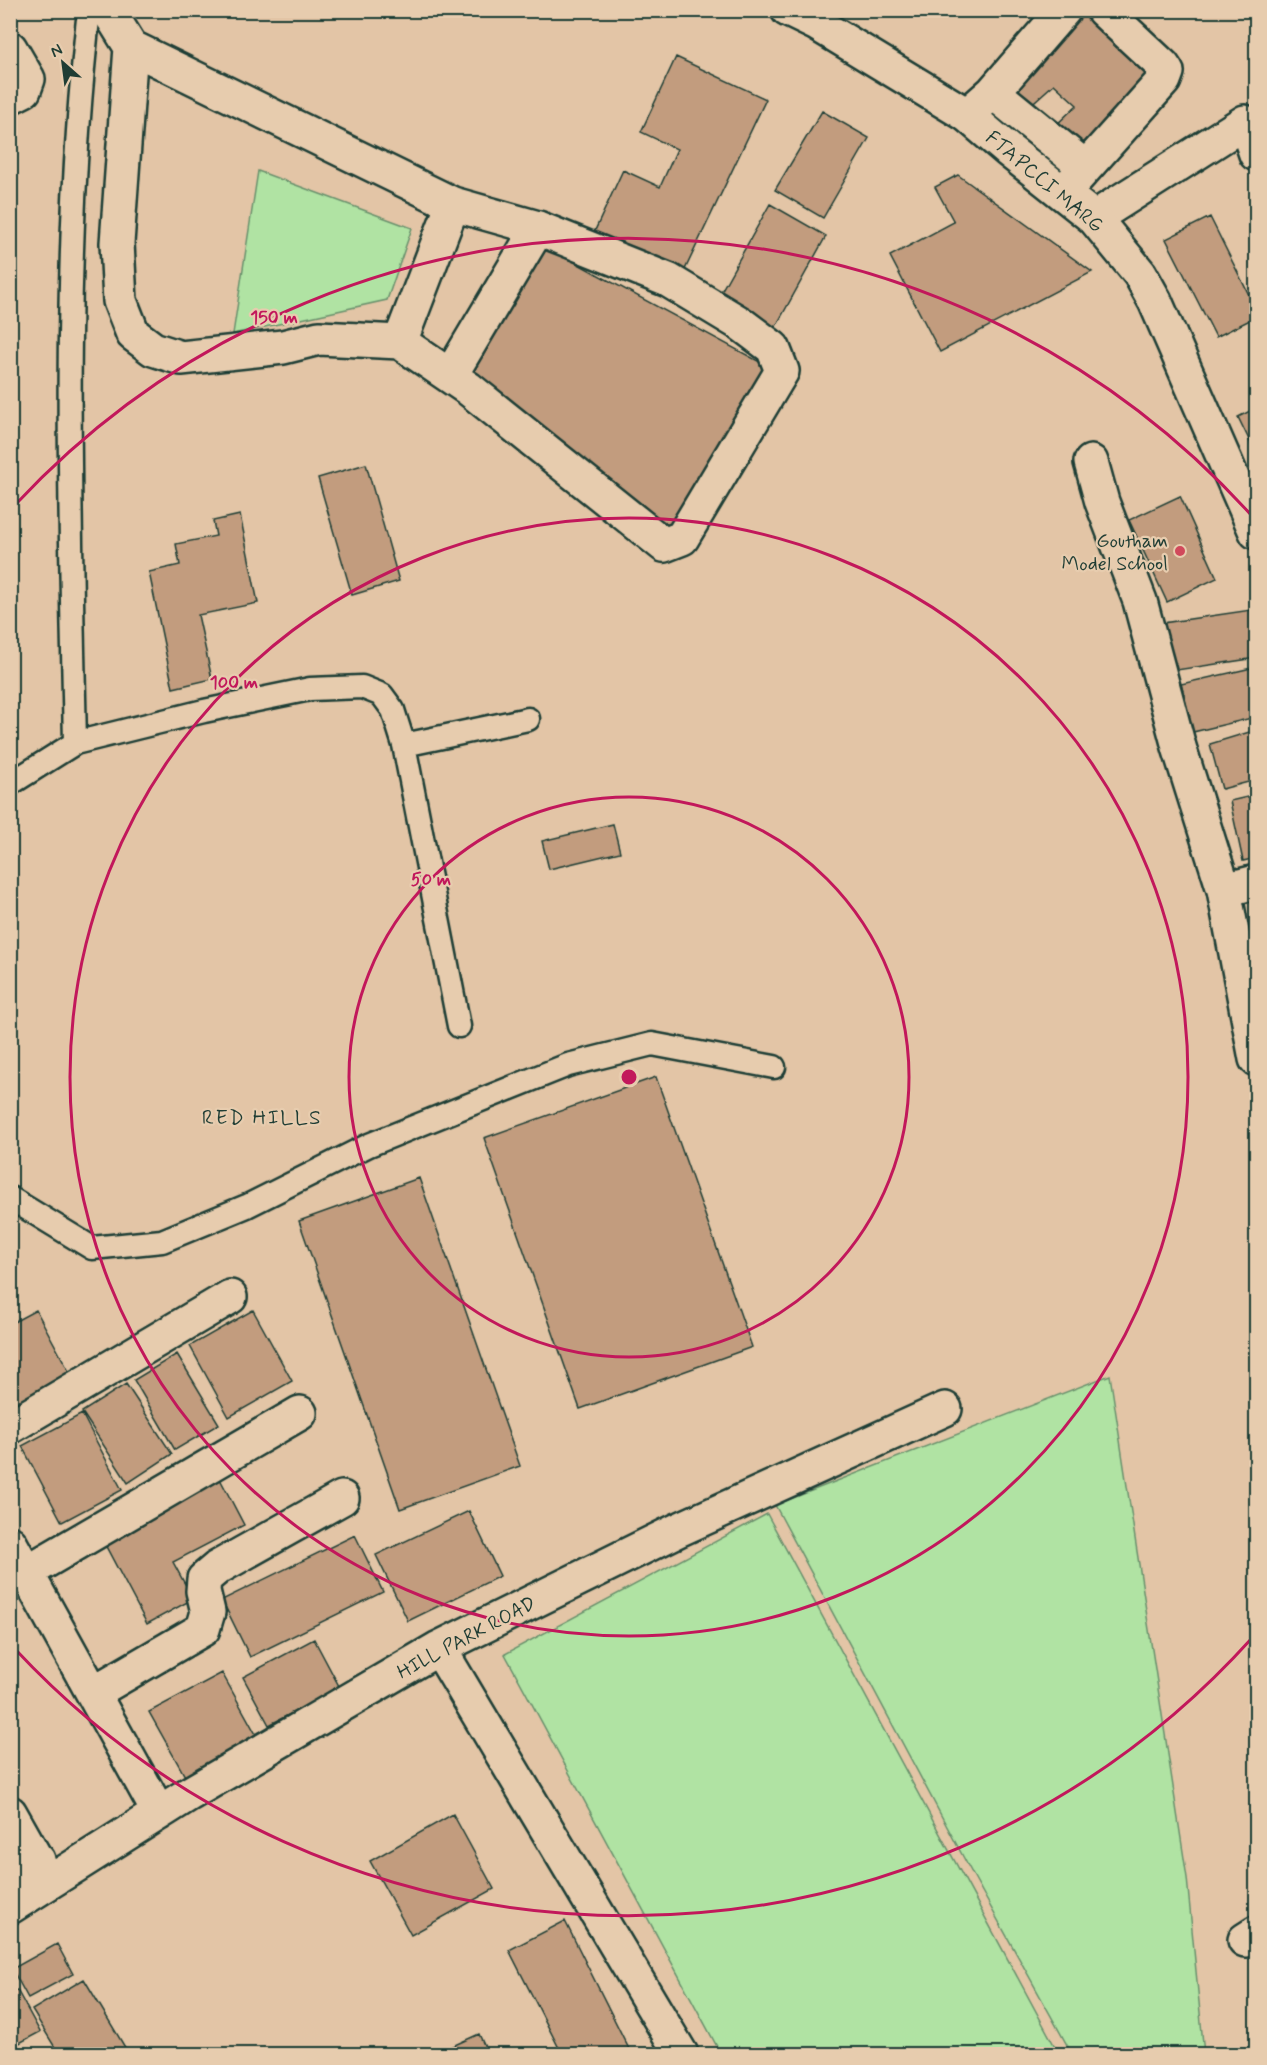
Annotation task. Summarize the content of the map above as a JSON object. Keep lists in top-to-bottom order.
{
  "streets": {
    "street": ["FTAPCCI MARG", "HILL PARK ROAD"]
  },
  "districts": ["RED HILLS"],
  "places": ["Goutham Model School"],
  "north": "top left",
  "rings": ["150 m", "100 m", "50 m"]
}
